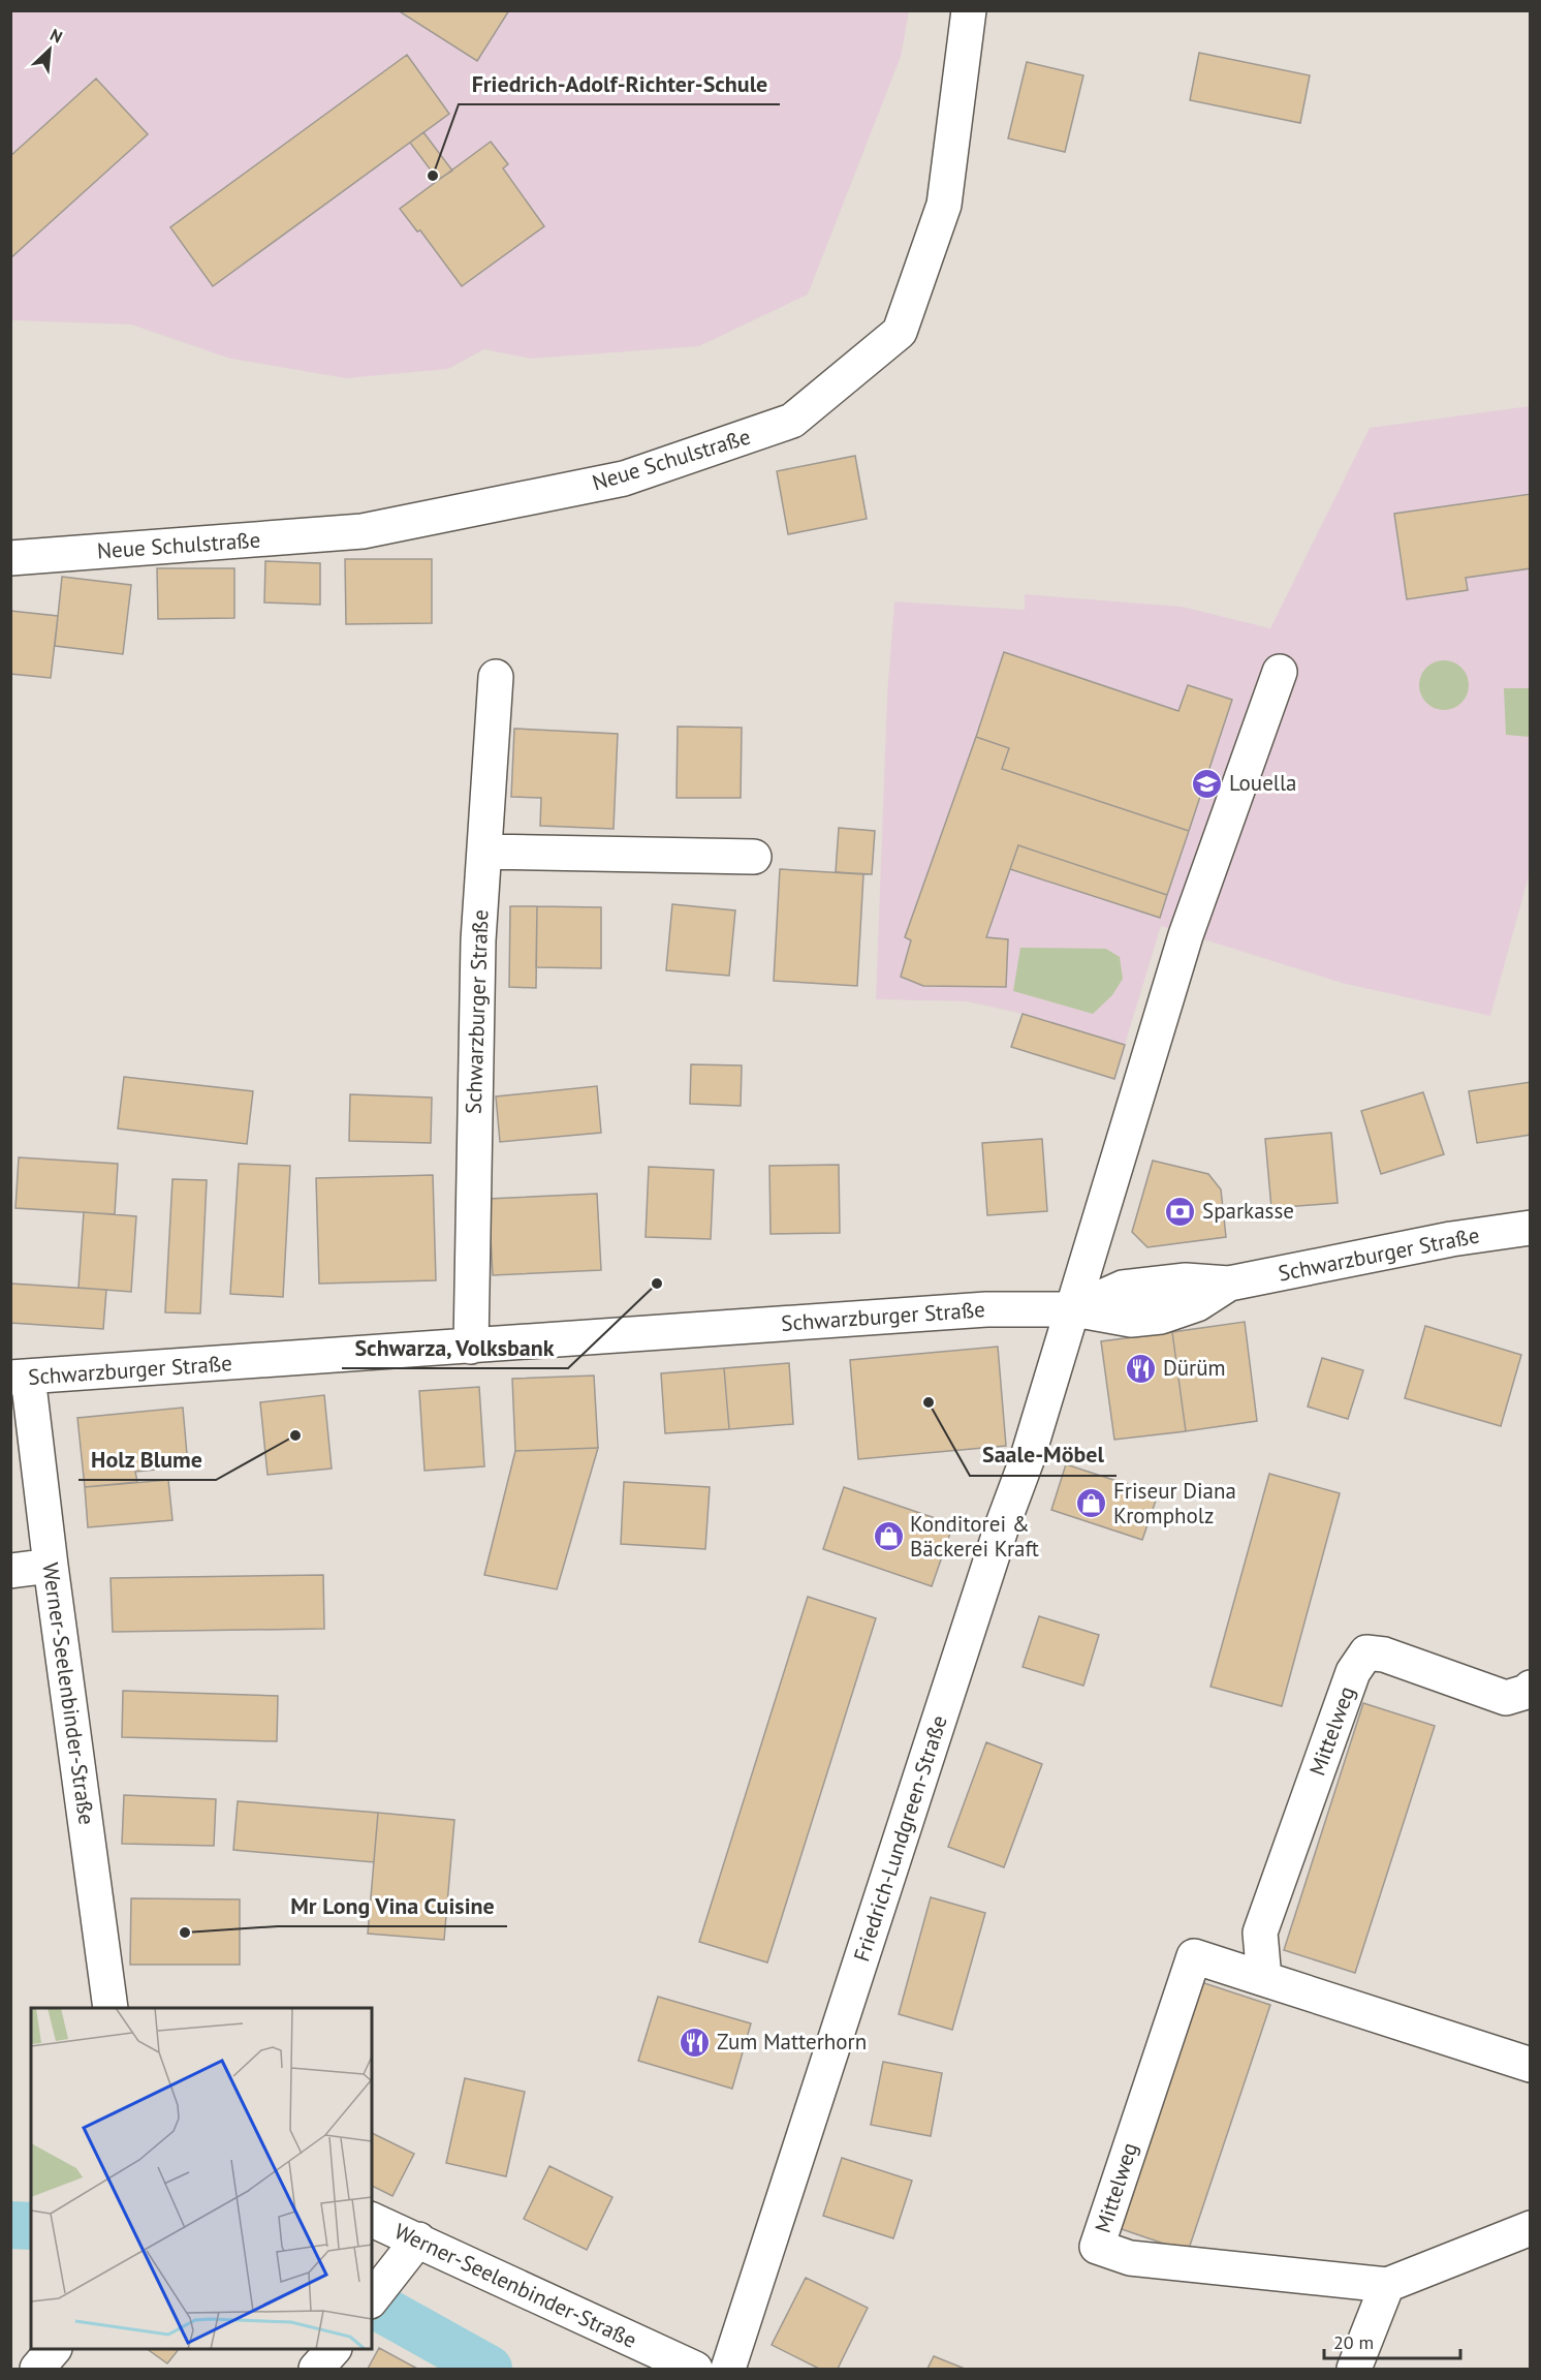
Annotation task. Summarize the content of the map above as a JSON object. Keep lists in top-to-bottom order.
{
  "streets": {
    "street": [
      "Neue Schulstraße",
      "Schwarzburger Straße",
      "Werner-Seelenbinder-Straße",
      "Mittelweg",
      "Friedrich-Lundgreen-Straße"
    ]
  },
  "crossings": [
    ["Schwarzburger Straße", "Werner-Seelenbinder-Straße"],
    ["Schwarzburger Straße", "Friedrich-Lundgreen-Straße"]
  ],
  "places": {
    "other": [
      "Friedrich-Adolf-Richter-Schule",
      "Schwarza, Volksbank",
      "Saale-Möbel",
      "Holz Blume",
      "Mr Long Vina Cuisine"
    ],
    "school or university": ["Louella"],
    "bank": ["Sparkasse"],
    "restaurant": ["Dürüm", "Zum Matterhorn"],
    "shop": ["Friseur Diana Krompholz", "Konditorei & Bäckerei Kraft"]
  },
  "scale_bar": "20 m",
  "north": "top right"
}
